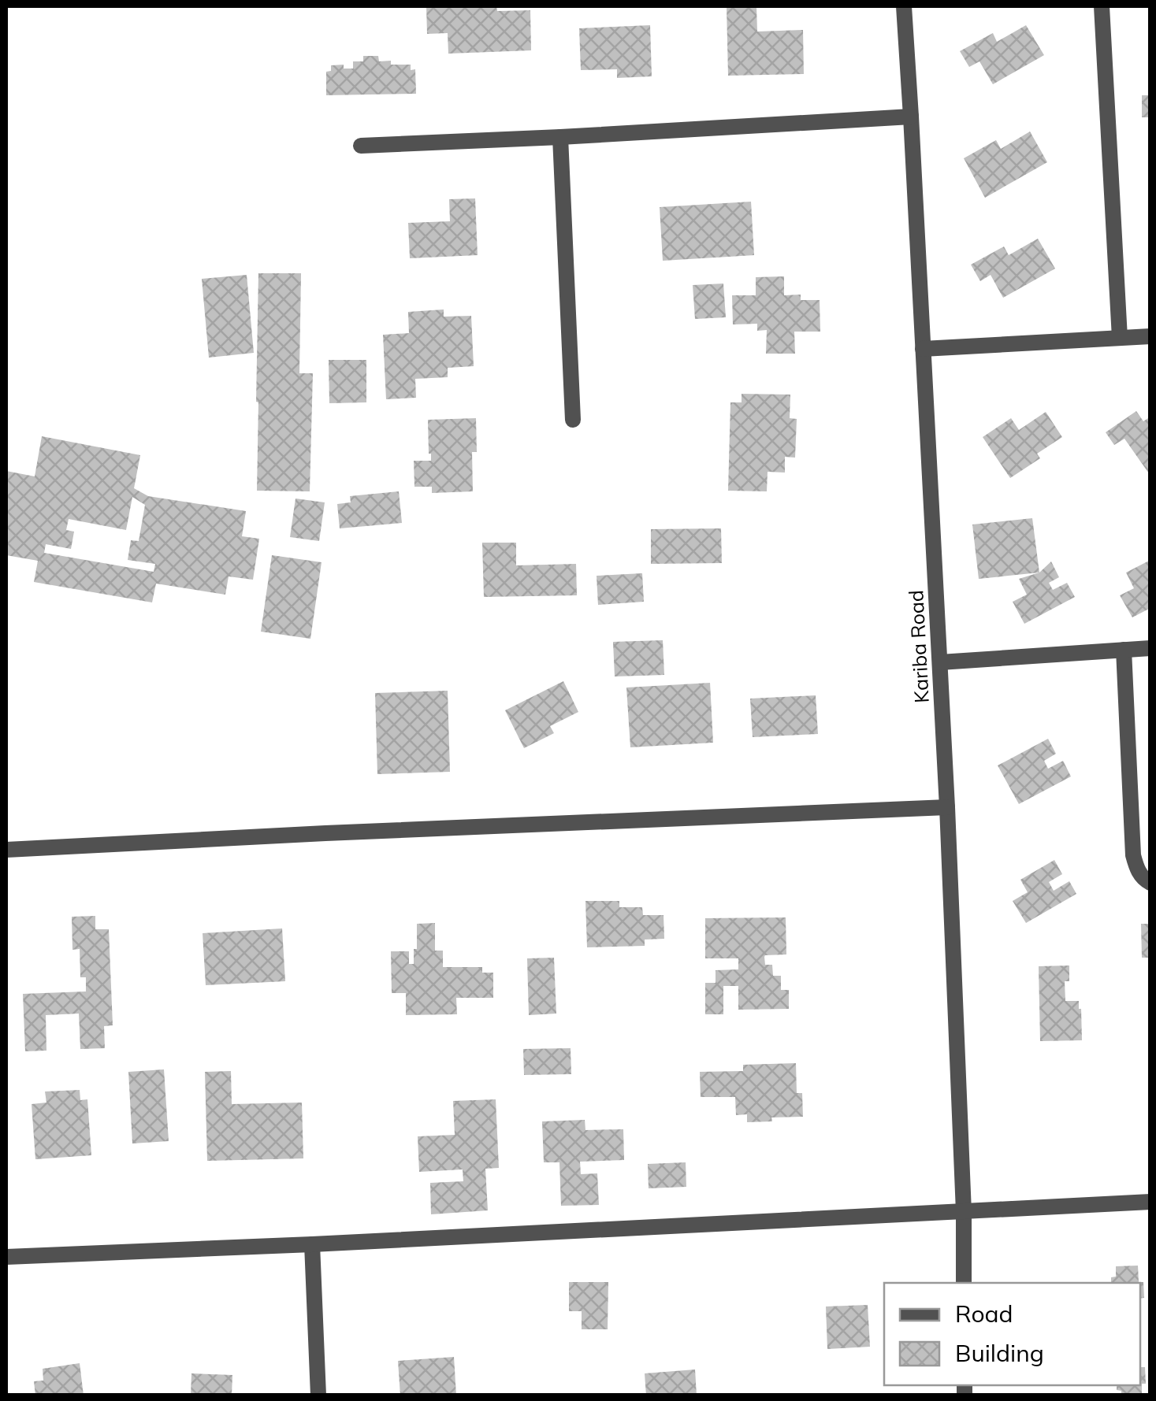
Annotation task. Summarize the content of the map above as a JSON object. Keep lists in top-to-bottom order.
{
  "streets": {
    "street": ["Kariba Road"]
  },
  "legend": ["Road", "Building"]
}
